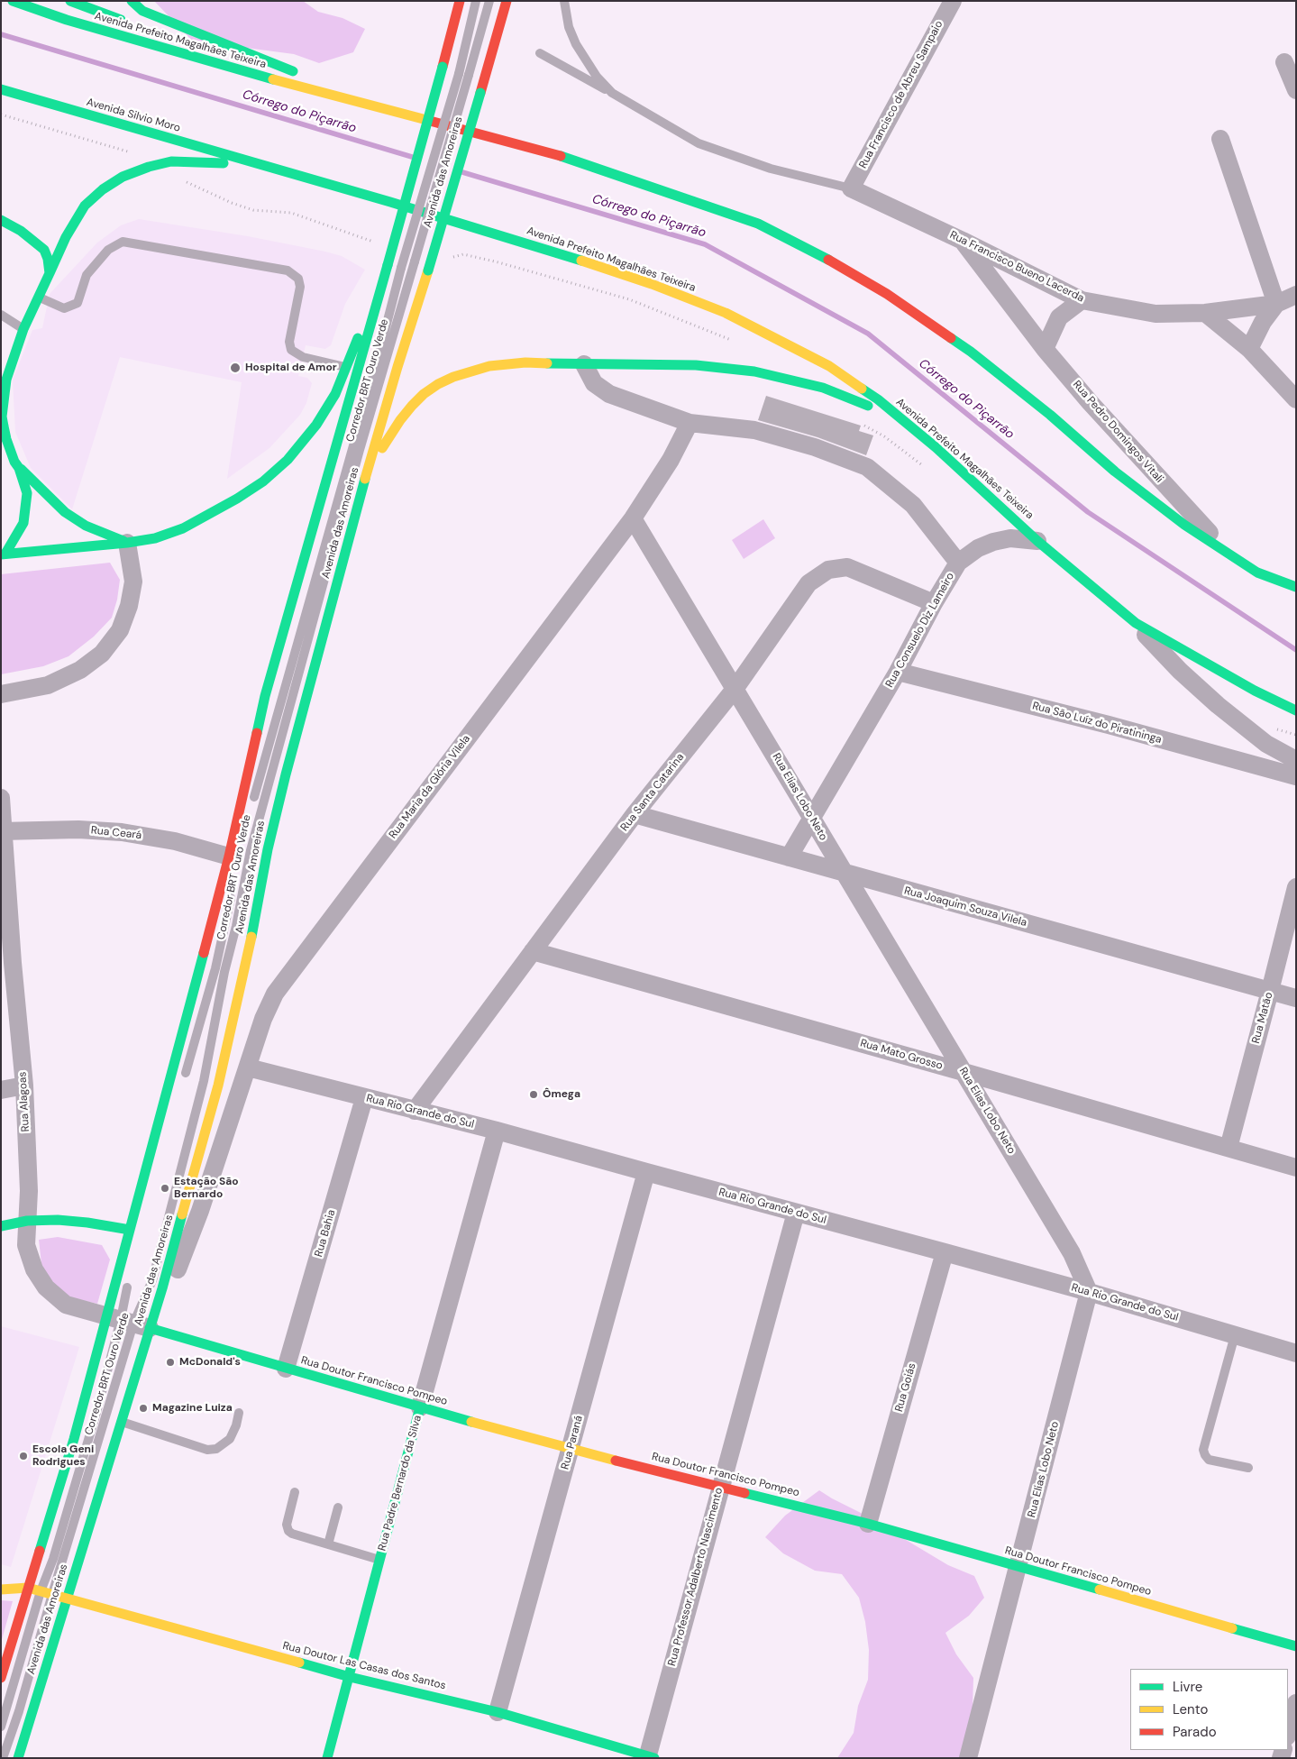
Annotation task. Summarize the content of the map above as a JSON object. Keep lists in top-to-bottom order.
{
  "streets": {
    "main road": [
      "Avenida Prefeito Magalhães Teixeira",
      "Avenida Silvio Moro",
      "Avenida das Amoreiras",
      "Rua Doutor Francisco Pompeo",
      "Rua Padre Bernardo da Silva",
      "Rua Doutor Las Casas dos Santos"
    ],
    "street": [
      "Rua Francisco de Abreu Sampaio",
      "Rua Francisco Bueno Lacerda",
      "Rua Pedro Domingos Vitali",
      "Rua Consuelo Diz Lameiro",
      "Rua São Luíz do Piratininga",
      "Rua Maria da Glória Vilela",
      "Rua Santa Catarina",
      "Rua Elias Lobo Neto",
      "Rua Ceará",
      "Rua Joaquim Souza Vilela",
      "Rua Matão",
      "Rua Mato Grosso",
      "Rua Alagoas",
      "Rua Rio Grande do Sul",
      "Rua Bahia",
      "Rua Goiás",
      "Rua Paraná",
      "Rua Professor Adalberto Nascimento"
    ],
    "lane": ["Corredor BRT Ouro Verde"]
  },
  "crossings": [
    ["Avenida Prefeito Magalhães Teixeira", "Avenida Silvio Moro"],
    ["Avenida Prefeito Magalhães Teixeira", "Rua Pedro Domingos Vitali"],
    ["Rua Francisco de Abreu Sampaio", "Rua Francisco Bueno Lacerda"],
    ["Avenida das Amoreiras", "Corredor BRT Ouro Verde"],
    ["Avenida das Amoreiras", "Rua Maria da Glória Vilela"],
    ["Avenida das Amoreiras", "Rua Ceará"],
    ["Avenida das Amoreiras", "Rua Alagoas"],
    ["Avenida das Amoreiras", "Rua Doutor Francisco Pompeo"],
    ["Avenida das Amoreiras", "Rua Doutor Las Casas dos Santos"],
    ["Rua Francisco Bueno Lacerda", "Rua Pedro Domingos Vitali"],
    ["Corredor BRT Ouro Verde", "Rua Ceará"],
    ["Corredor BRT Ouro Verde", "Rua Alagoas"],
    ["Corredor BRT Ouro Verde", "Rua Doutor Francisco Pompeo"],
    ["Corredor BRT Ouro Verde", "Rua Doutor Las Casas dos Santos"],
    ["Rua Consuelo Diz Lameiro", "Rua São Luíz do Piratininga"],
    ["Rua Consuelo Diz Lameiro", "Rua Santa Catarina"],
    ["Rua Consuelo Diz Lameiro", "Rua Elias Lobo Neto"],
    ["Rua Consuelo Diz Lameiro", "Rua Joaquim Souza Vilela"],
    ["Rua Maria da Glória Vilela", "Rua Elias Lobo Neto"],
    ["Rua Maria da Glória Vilela", "Rua Rio Grande do Sul"],
    ["Rua Santa Catarina", "Rua Elias Lobo Neto"],
    ["Rua Santa Catarina", "Rua Joaquim Souza Vilela"],
    ["Rua Santa Catarina", "Rua Mato Grosso"],
    ["Rua Santa Catarina", "Rua Rio Grande do Sul"],
    ["Rua Elias Lobo Neto", "Rua Joaquim Souza Vilela"],
    ["Rua Elias Lobo Neto", "Rua Mato Grosso"],
    ["Rua Elias Lobo Neto", "Rua Rio Grande do Sul"],
    ["Rua Elias Lobo Neto", "Rua Doutor Francisco Pompeo"],
    ["Rua Ceará", "Rua Alagoas"],
    ["Rua Joaquim Souza Vilela", "Rua Matão"],
    ["Rua Matão", "Rua Mato Grosso"],
    ["Rua Alagoas", "Rua Doutor Francisco Pompeo"],
    ["Rua Rio Grande do Sul", "Rua Bahia"],
    ["Rua Rio Grande do Sul", "Rua Goiás"],
    ["Rua Rio Grande do Sul", "Rua Paraná"],
    ["Rua Rio Grande do Sul", "Rua Padre Bernardo da Silva"],
    ["Rua Rio Grande do Sul", "Rua Professor Adalberto Nascimento"],
    ["Rua Bahia", "Rua Doutor Francisco Pompeo"],
    ["Rua Doutor Francisco Pompeo", "Rua Goiás"],
    ["Rua Doutor Francisco Pompeo", "Rua Paraná"],
    ["Rua Doutor Francisco Pompeo", "Rua Padre Bernardo da Silva"],
    ["Rua Doutor Francisco Pompeo", "Rua Professor Adalberto Nascimento"],
    ["Rua Paraná", "Rua Doutor Las Casas dos Santos"],
    ["Rua Padre Bernardo da Silva", "Rua Doutor Las Casas dos Santos"],
    ["Rua Professor Adalberto Nascimento", "Rua Doutor Las Casas dos Santos"]
  ],
  "water": ["Córrego do Piçarrão"],
  "places": [
    "Hospital de Amor",
    "Ômega",
    "Estação São Bernardo",
    "McDonald's",
    "Magazine Luiza",
    "Escola Geni Rodrigues"
  ],
  "legend": ["Livre", "Lento", "Parado"]
}
